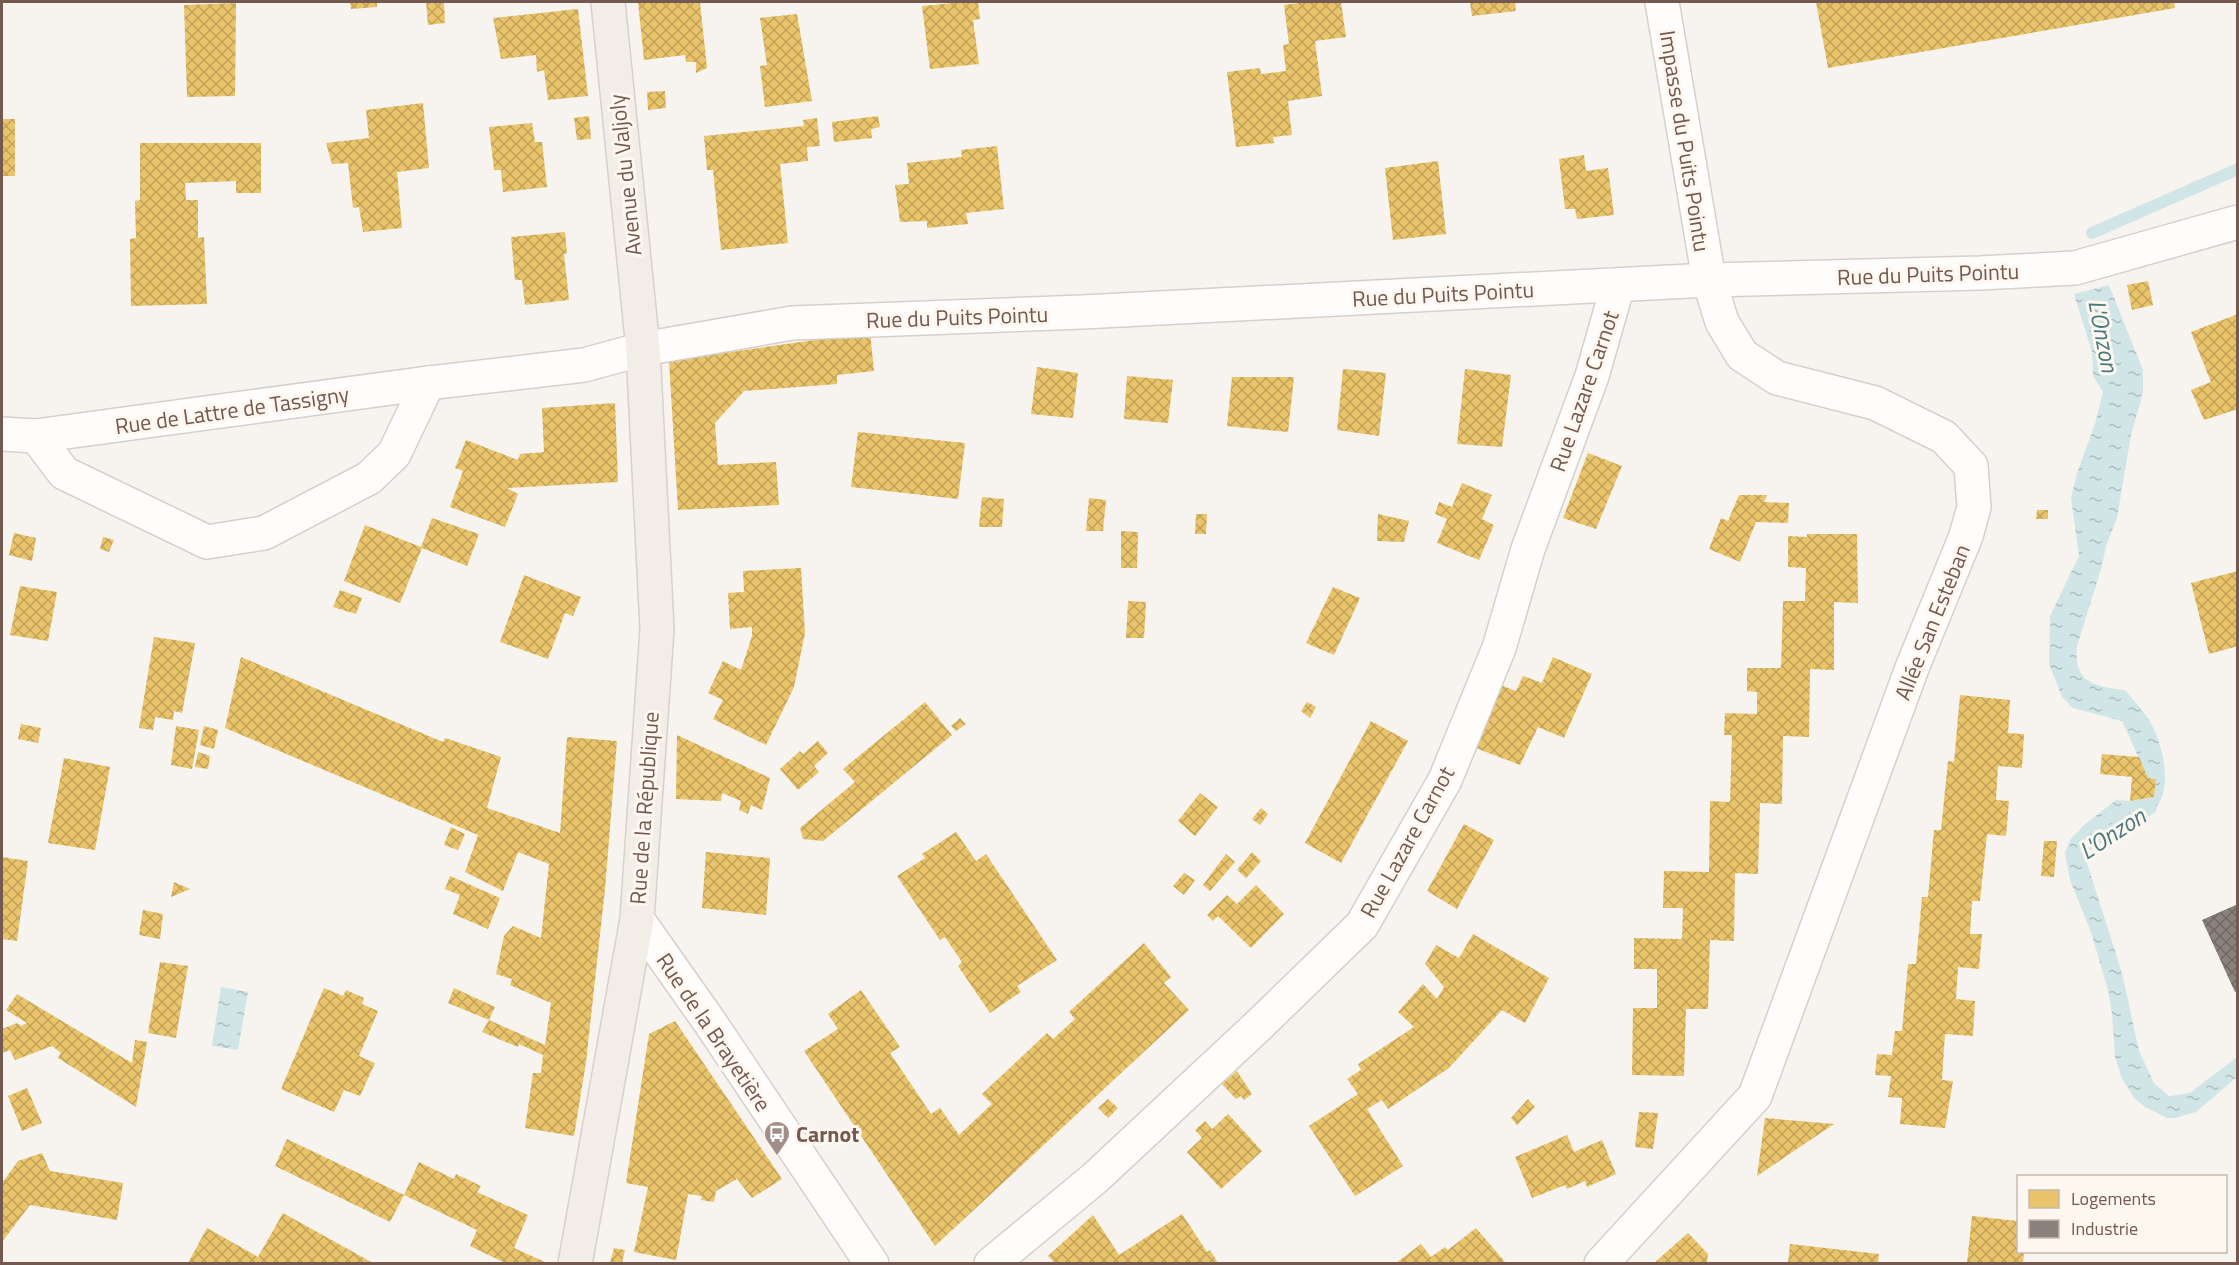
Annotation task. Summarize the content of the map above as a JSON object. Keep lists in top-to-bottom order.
{
  "streets": {
    "main road": ["Avenue du Valjoly", "Rue de la République"],
    "street": [
      "Impasse du Puits Pointu",
      "Rue du Puits Pointu",
      "Rue Lazare Carnot",
      "Rue de Lattre de Tassigny",
      "Allée San Esteban",
      "Rue de la Brayetière"
    ]
  },
  "crossings": [
    ["Impasse du Puits Pointu", "Rue du Puits Pointu"],
    ["Impasse du Puits Pointu", "Allée San Esteban"],
    ["Avenue du Valjoly", "Rue du Puits Pointu"],
    ["Avenue du Valjoly", "Rue de Lattre de Tassigny"],
    ["Avenue du Valjoly", "Rue de la République"],
    ["Rue du Puits Pointu", "Rue Lazare Carnot"],
    ["Rue du Puits Pointu", "Rue de Lattre de Tassigny"],
    ["Rue du Puits Pointu", "Allée San Esteban"],
    ["Rue du Puits Pointu", "Rue de la République"],
    ["Rue de Lattre de Tassigny", "Rue de la République"],
    ["Rue de la République", "Rue de la Brayetière"]
  ],
  "water": ["L'Onzon"],
  "places": {
    "bus stop": ["Carnot"]
  },
  "legend": ["Logements", "Industrie"]
}
